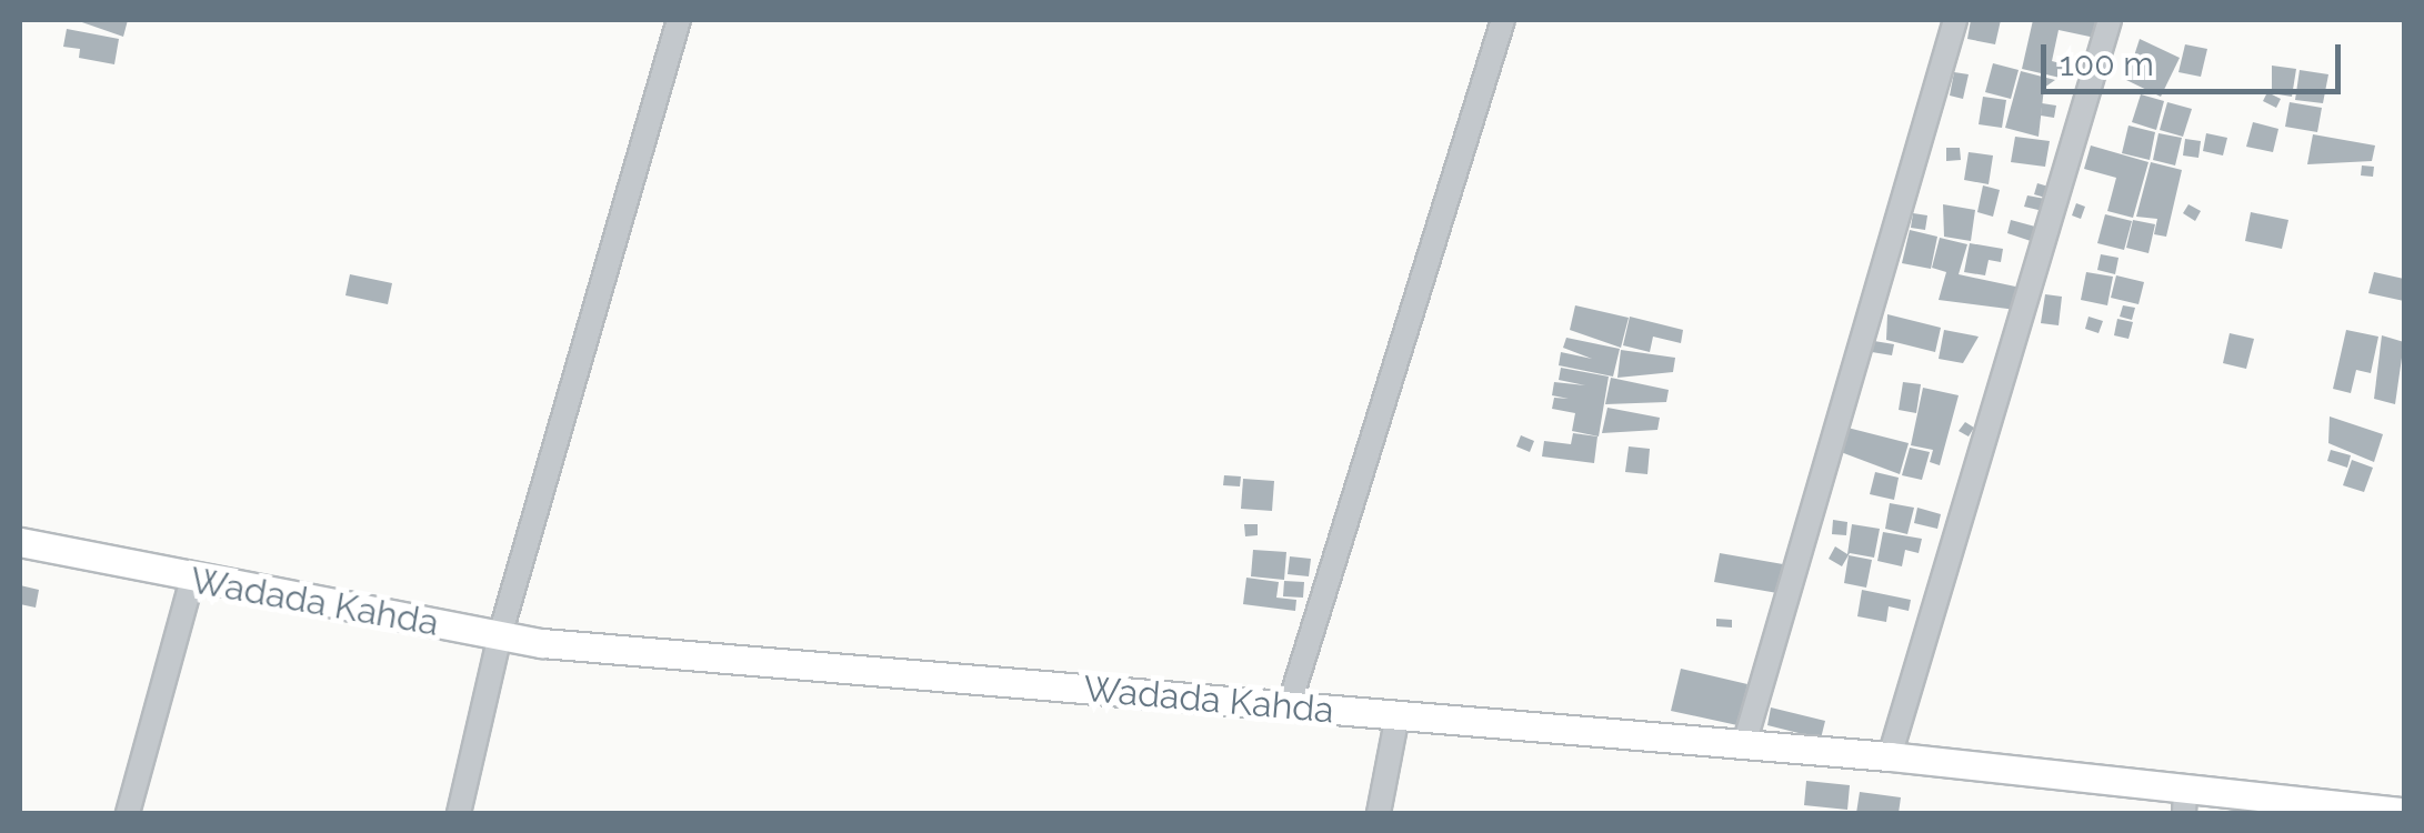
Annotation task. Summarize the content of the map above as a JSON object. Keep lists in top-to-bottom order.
{
  "streets": {
    "main road": ["Wadada Kahda"]
  },
  "scale_bar": "100 m"
}
